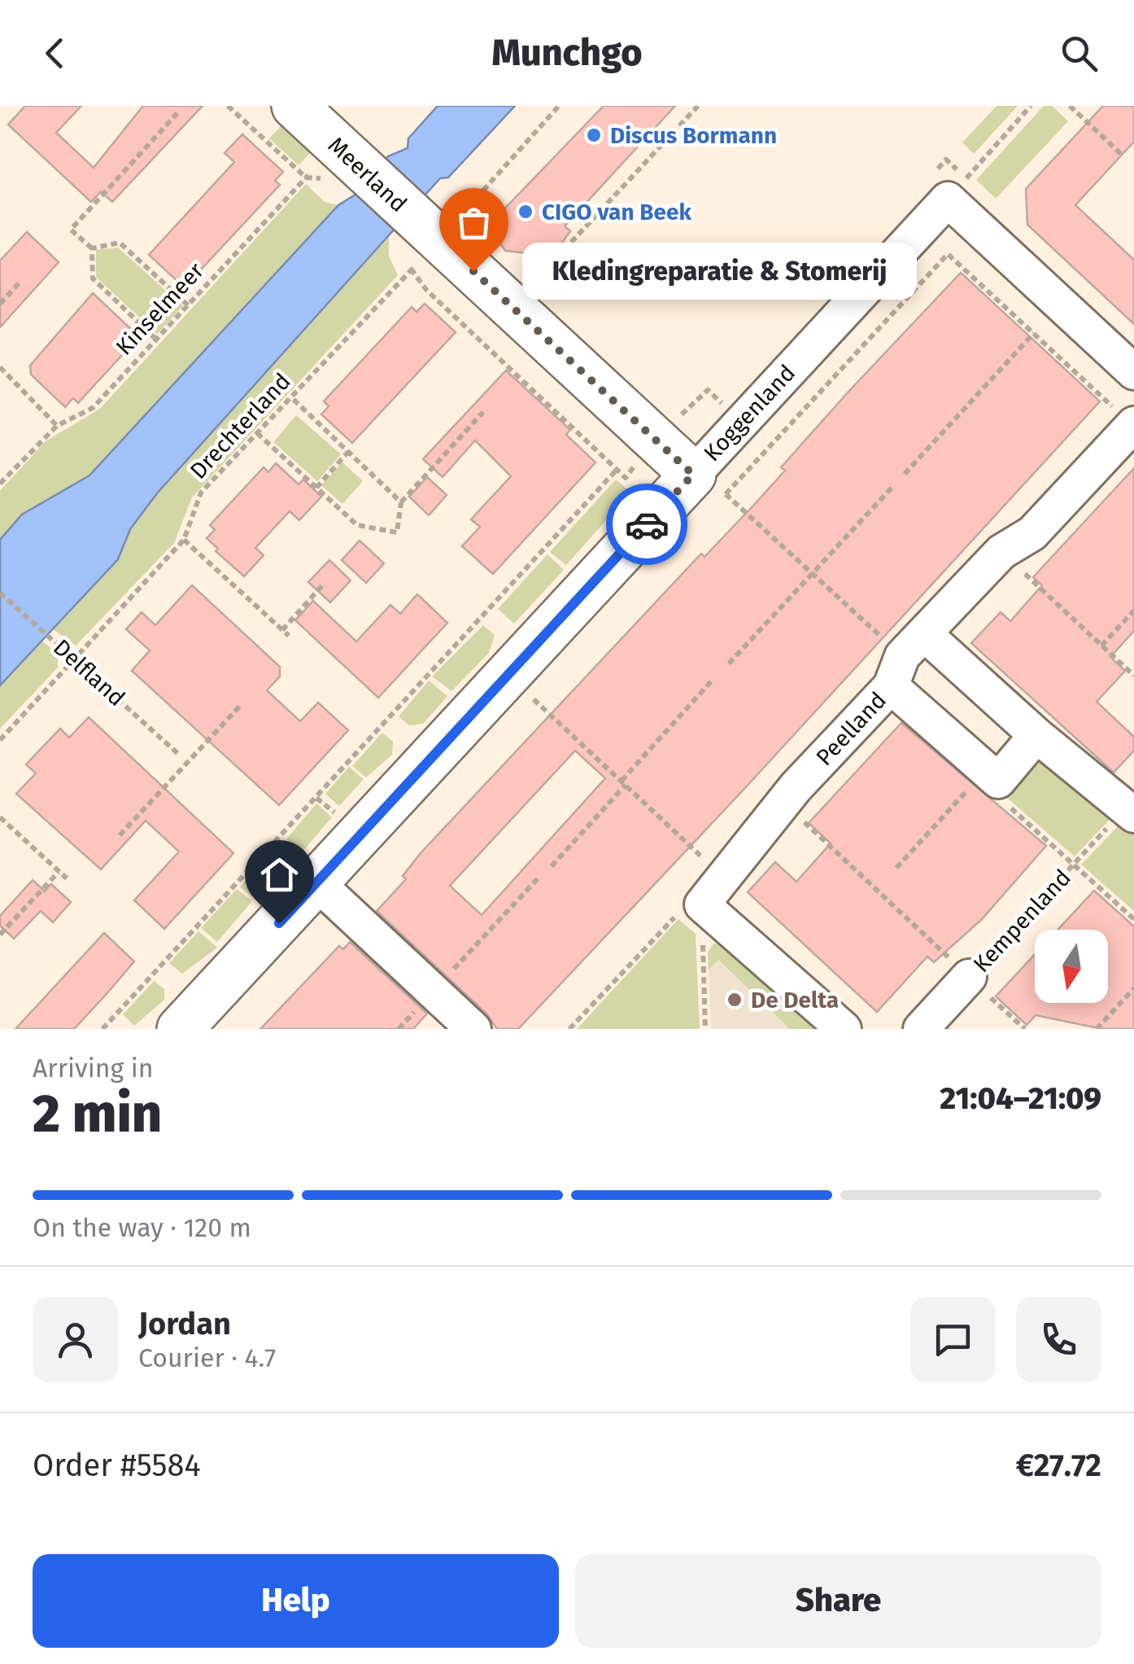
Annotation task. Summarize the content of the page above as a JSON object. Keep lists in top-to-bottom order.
{
  "streets": {
    "street": ["Meerland", "Koggenland", "Peelland"],
    "path": [
      "Kinselmeer",
      "Drechterland",
      "Delfland",
      "Kempenland"
    ]
  },
  "crossings": [
    ["Meerland", "Kinselmeer"],
    ["Meerland", "Koggenland"],
    ["Meerland", "Drechterland"],
    ["Drechterland", "Delfland"]
  ],
  "places": [
    "Discus Bormann",
    "CIGO van Beek",
    "Kledingreparatie & Stomerij",
    "De Delta"
  ],
  "north": "bottom",
  "page": {
    "header": "Munchgo",
    "bubble": "Kledingreparatie & Stomerij",
    "heading": ["2 min", "Arriving in", "21:04–21:09"],
    "panel": [
      "Jordan",
      "Courier · 4.7",
      "Order #5584",
      "€27.72"
    ],
    "bar": "On the way · 120 m",
    "buttons": ["Help", "Share"]
  }
}
